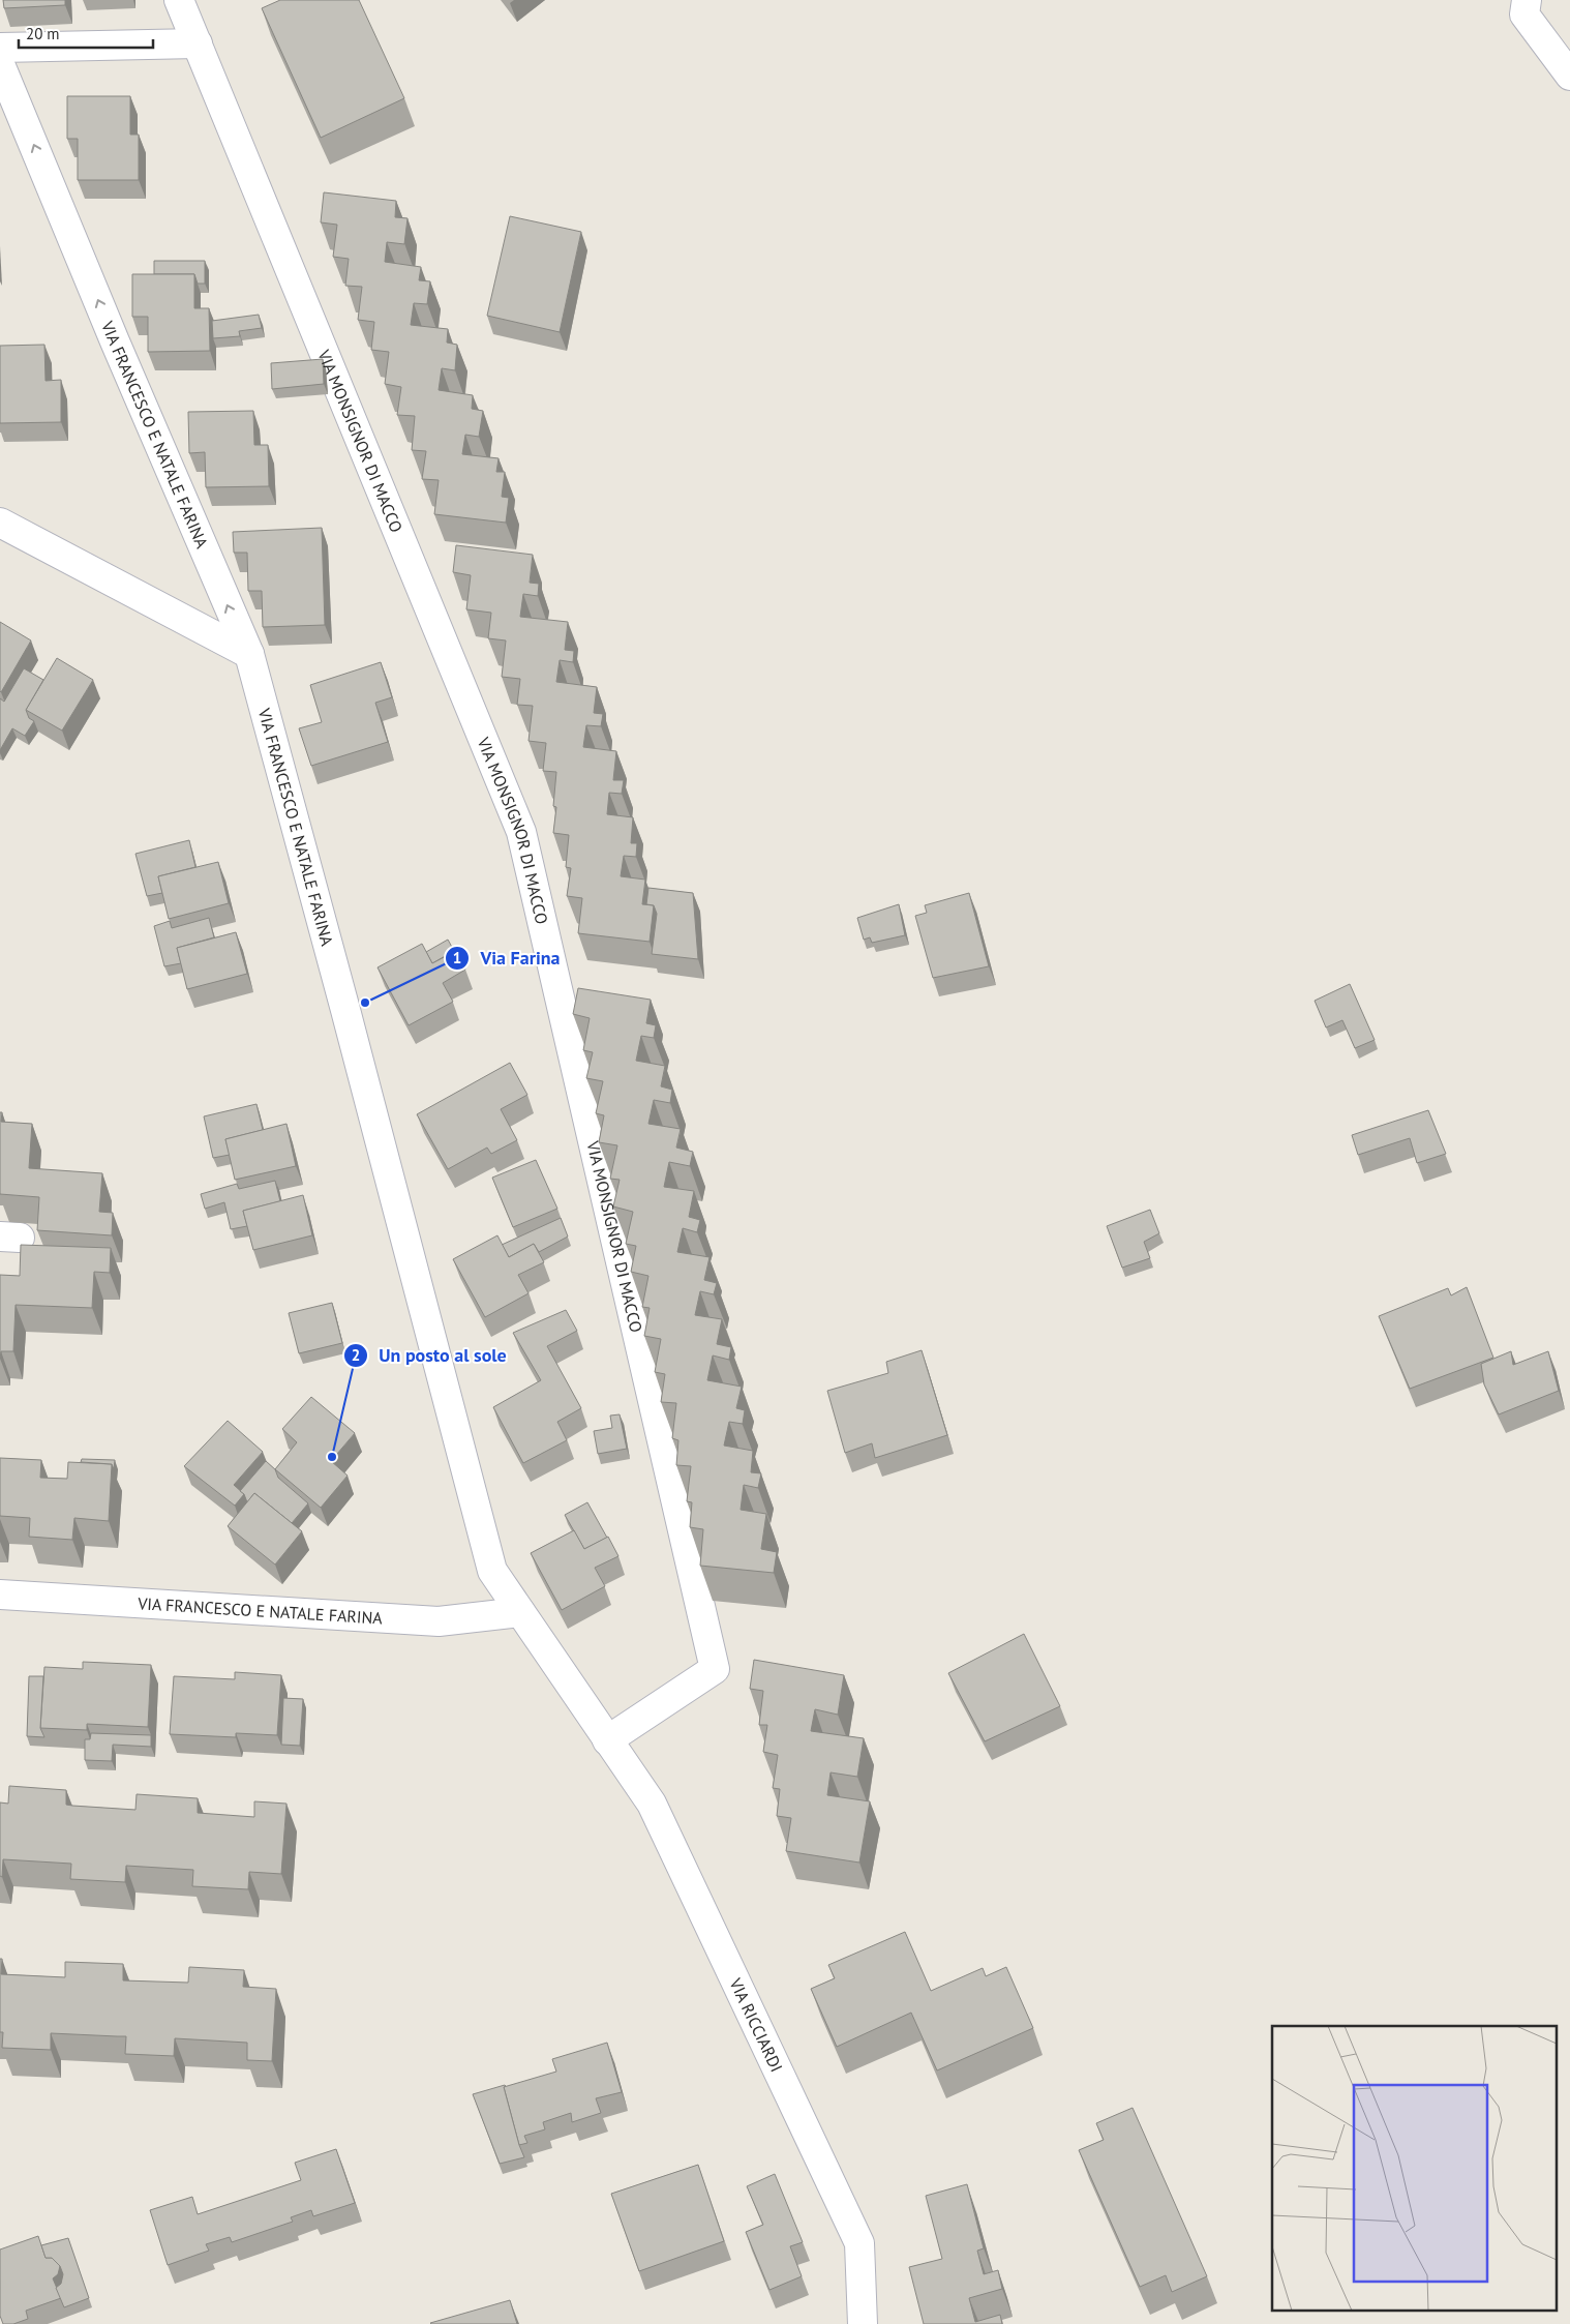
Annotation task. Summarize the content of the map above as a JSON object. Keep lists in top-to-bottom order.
{
  "streets": {
    "street": ["VIA FRANCESCO E NATALE FARINA", "VIA MONSIGNOR DI MACCO", "VIA RICCIARDI"]
  },
  "crossings": [
    ["VIA FRANCESCO E NATALE FARINA", "VIA MONSIGNOR DI MACCO"],
    ["VIA FRANCESCO E NATALE FARINA", "VIA RICCIARDI"],
    ["VIA MONSIGNOR DI MACCO", "VIA RICCIARDI"]
  ],
  "places": ["Via Farina", "Un posto al sole"],
  "scale_bar": "20 m"
}
